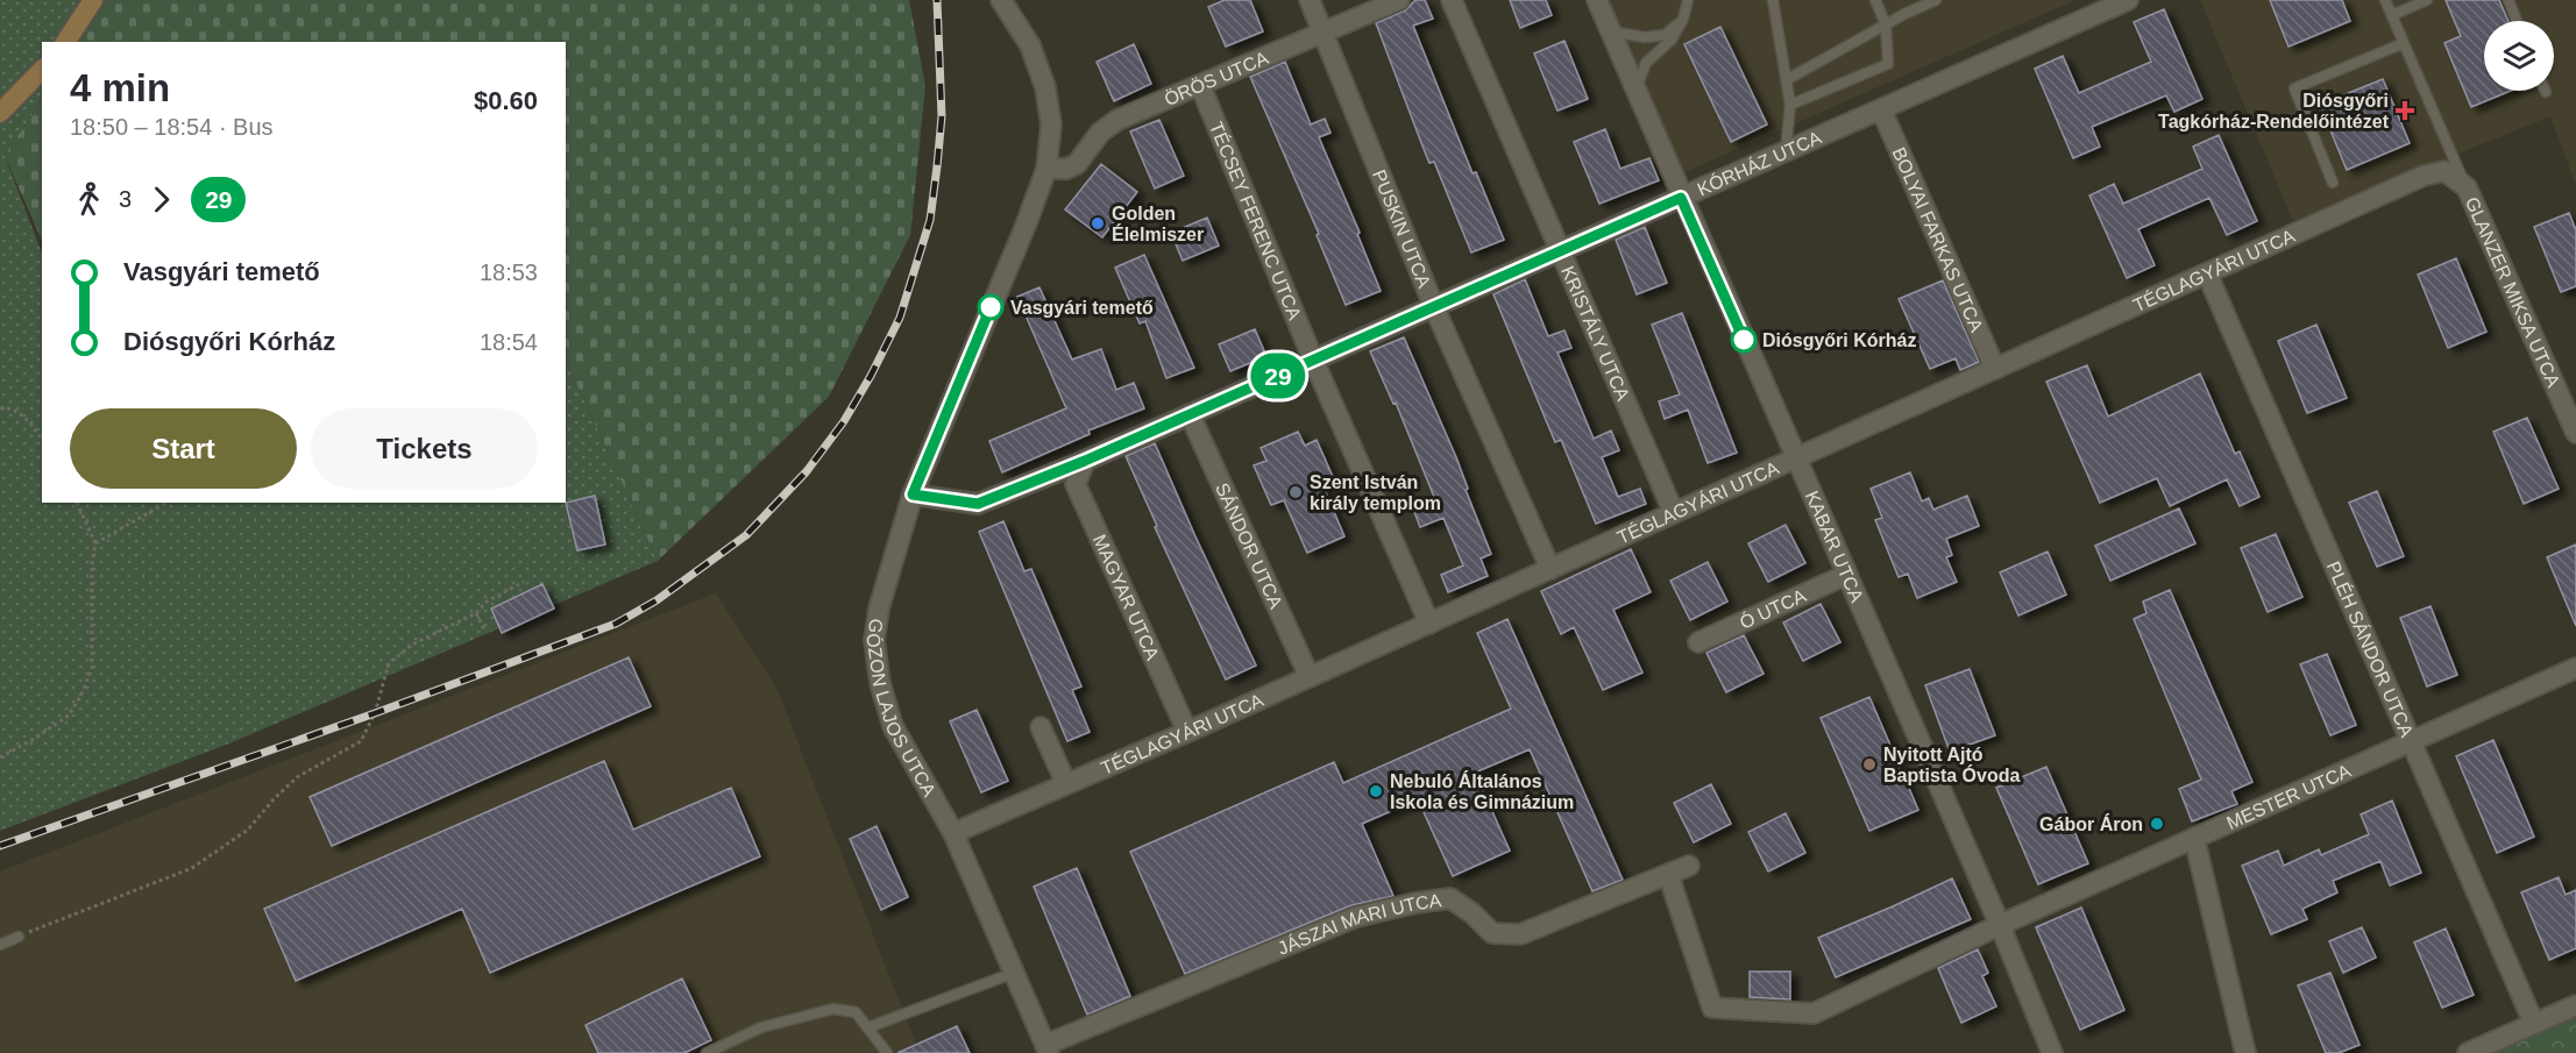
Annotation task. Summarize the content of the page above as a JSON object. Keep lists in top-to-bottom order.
{
  "streets": {
    "street": [
      "ÖRÖS UTCA",
      "KÓRHÁZ UTCA",
      "TÉCSEY FERENC UTCA",
      "PUSKIN UTCA",
      "BOLYAI FARKAS UTCA",
      "TÉGLAGYÁRI UTCA",
      "GLANZER MIKSA UTCA",
      "KRISTÁLY UTCA",
      "SÁNDOR UTCA",
      "KABAR UTCA",
      "MAGYAR UTCA",
      "Ó UTCA",
      "PLÉH SÁNDOR UTCA",
      "GÓZON LAJOS UTCA",
      "MESTER UTCA",
      "JÁSZAI MARI UTCA"
    ]
  },
  "crossings": [
    ["ÖRÖS UTCA", "TÉCSEY FERENC UTCA"],
    ["ÖRÖS UTCA", "PUSKIN UTCA"],
    ["ÖRÖS UTCA", "GÓZON LAJOS UTCA"],
    ["KÓRHÁZ UTCA", "TÉCSEY FERENC UTCA"],
    ["KÓRHÁZ UTCA", "PUSKIN UTCA"],
    ["KÓRHÁZ UTCA", "BOLYAI FARKAS UTCA"],
    ["KÓRHÁZ UTCA", "KRISTÁLY UTCA"],
    ["KÓRHÁZ UTCA", "SÁNDOR UTCA"],
    ["KÓRHÁZ UTCA", "KABAR UTCA"],
    ["KÓRHÁZ UTCA", "MAGYAR UTCA"],
    ["KÓRHÁZ UTCA", "GÓZON LAJOS UTCA"],
    ["TÉCSEY FERENC UTCA", "TÉGLAGYÁRI UTCA"],
    ["PUSKIN UTCA", "TÉGLAGYÁRI UTCA"],
    ["BOLYAI FARKAS UTCA", "TÉGLAGYÁRI UTCA"],
    ["TÉGLAGYÁRI UTCA", "GLANZER MIKSA UTCA"],
    ["TÉGLAGYÁRI UTCA", "KRISTÁLY UTCA"],
    ["TÉGLAGYÁRI UTCA", "SÁNDOR UTCA"],
    ["TÉGLAGYÁRI UTCA", "KABAR UTCA"],
    ["TÉGLAGYÁRI UTCA", "MAGYAR UTCA"],
    ["TÉGLAGYÁRI UTCA", "PLÉH SÁNDOR UTCA"],
    ["TÉGLAGYÁRI UTCA", "GÓZON LAJOS UTCA"],
    ["KABAR UTCA", "Ó UTCA"],
    ["KABAR UTCA", "MESTER UTCA"],
    ["PLÉH SÁNDOR UTCA", "MESTER UTCA"],
    ["GÓZON LAJOS UTCA", "JÁSZAI MARI UTCA"],
    ["MESTER UTCA", "JÁSZAI MARI UTCA"]
  ],
  "places": {
    "health": ["Diósgyőri Tagkórház-Rendelőintézet"],
    "other": [
      "Golden Élelmiszer",
      "Vasgyári temető",
      "Diósgyőri Kórház",
      "Szent István király templom",
      "Nyitott Ajtó Baptista Óvoda",
      "Nebuló Általános Iskola és Gimnázium",
      "Gábor Áron"
    ]
  },
  "lines": ["bus line 29"],
  "page": {
    "on_map": "29",
    "heading": ["4 min", "18:50 – 18:54 · Bus", "$0.60"],
    "legs": ["3", "29"],
    "list": [
      {
        "name": "Vasgyári temető",
        "value": "18:53"
      },
      {
        "name": "Diósgyőri Kórház",
        "value": "18:54"
      }
    ],
    "buttons": ["Start", "Tickets"]
  }
}
